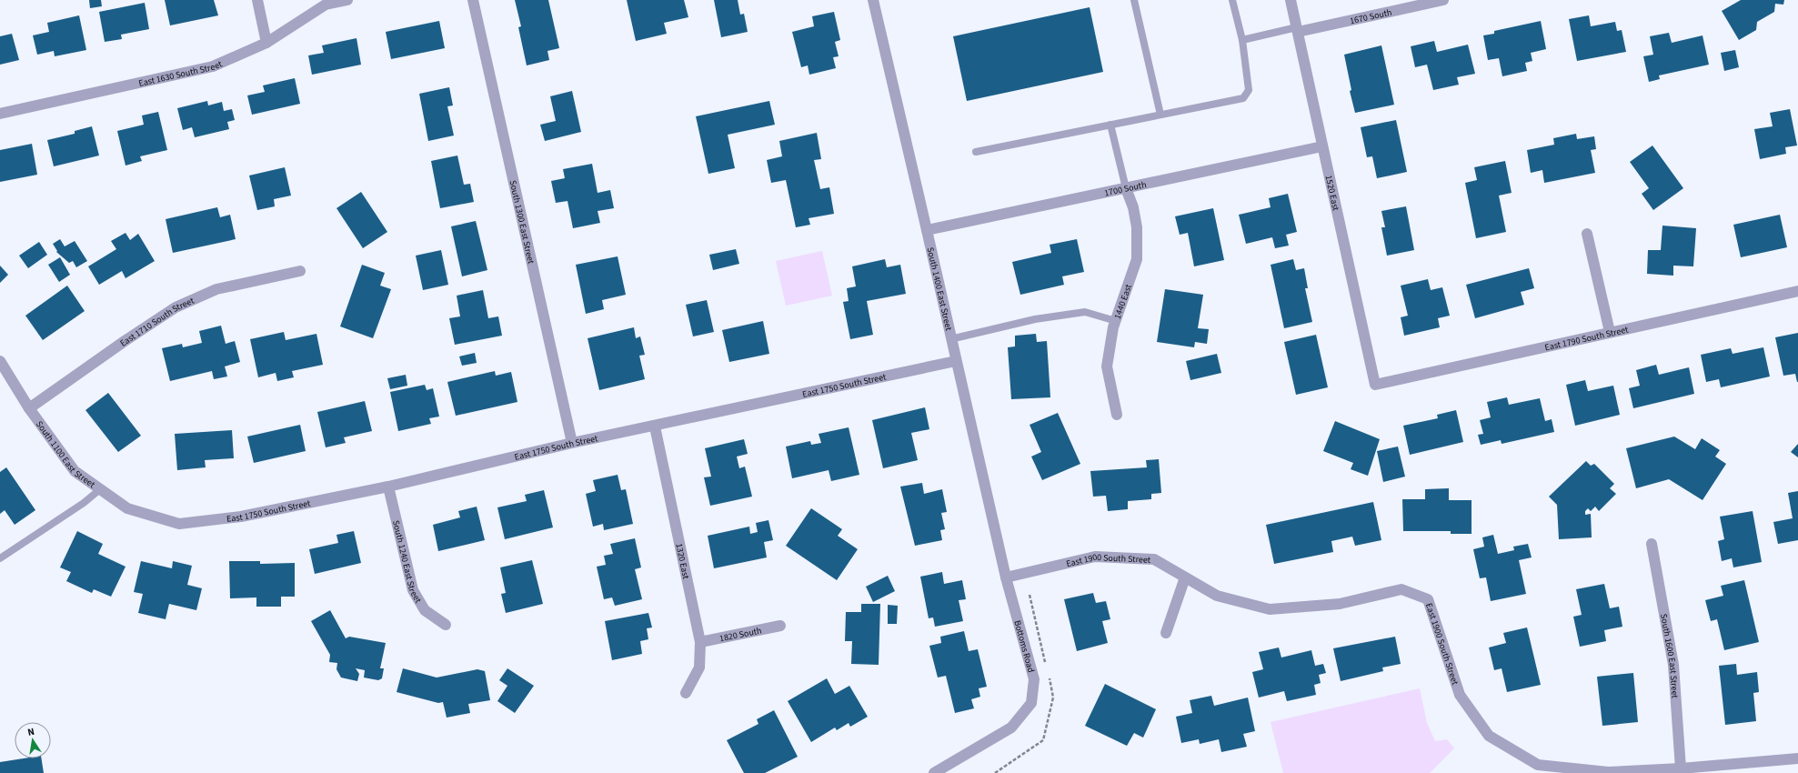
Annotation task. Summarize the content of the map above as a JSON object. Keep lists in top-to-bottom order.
{
  "streets": {
    "street": [
      "1670 South",
      "East 1630 South Street",
      "1700 South",
      "1520 East",
      "South 1300 East Street",
      "South 1400 East Street",
      "1440 East",
      "East 1710 South Street",
      "East 1790 South Street",
      "East 1750 South Street",
      "South 1100 East Street",
      "South 1240 East Street",
      "1320 East",
      "East 1900 South Street",
      "1820 South",
      "Bottoms Road",
      "South 1600 East Street"
    ]
  },
  "crossings": [
    ["1670 South", "1520 East"],
    ["1700 South", "1520 East"],
    ["1700 South", "South 1400 East Street"],
    ["1700 South", "1440 East"],
    ["1520 East", "East 1790 South Street"],
    ["South 1300 East Street", "East 1750 South Street"],
    ["South 1400 East Street", "East 1750 South Street"],
    ["South 1400 East Street", "East 1900 South Street"],
    ["South 1400 East Street", "Bottoms Road"],
    ["East 1710 South Street", "South 1100 East Street"],
    ["East 1750 South Street", "South 1100 East Street"],
    ["East 1750 South Street", "South 1240 East Street"],
    ["East 1750 South Street", "1320 East"],
    ["1320 East", "1820 South"],
    ["East 1900 South Street", "Bottoms Road"],
    ["East 1900 South Street", "South 1600 East Street"]
  ],
  "north": "top"
}
